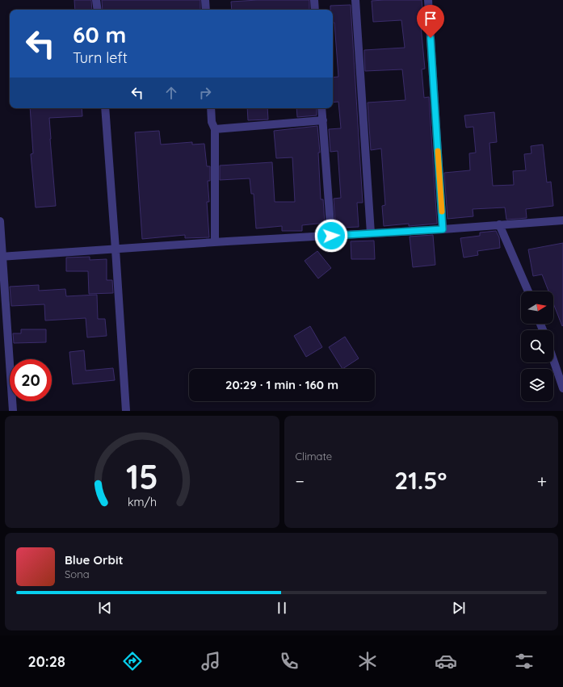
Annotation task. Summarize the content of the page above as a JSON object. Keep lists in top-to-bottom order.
{
  "north": "right",
  "page": {
    "turn": ["60 m", "Turn left"],
    "limit": "20",
    "trip": "20:29 · 1 min · 160 m",
    "tile": "Climate",
    "heat": ["−", "21.5°", "+"],
    "song": ["Blue Orbit", "Sona"],
    "tabs": "20:28",
    "gauge": ["15", "km/h"]
  }
}
